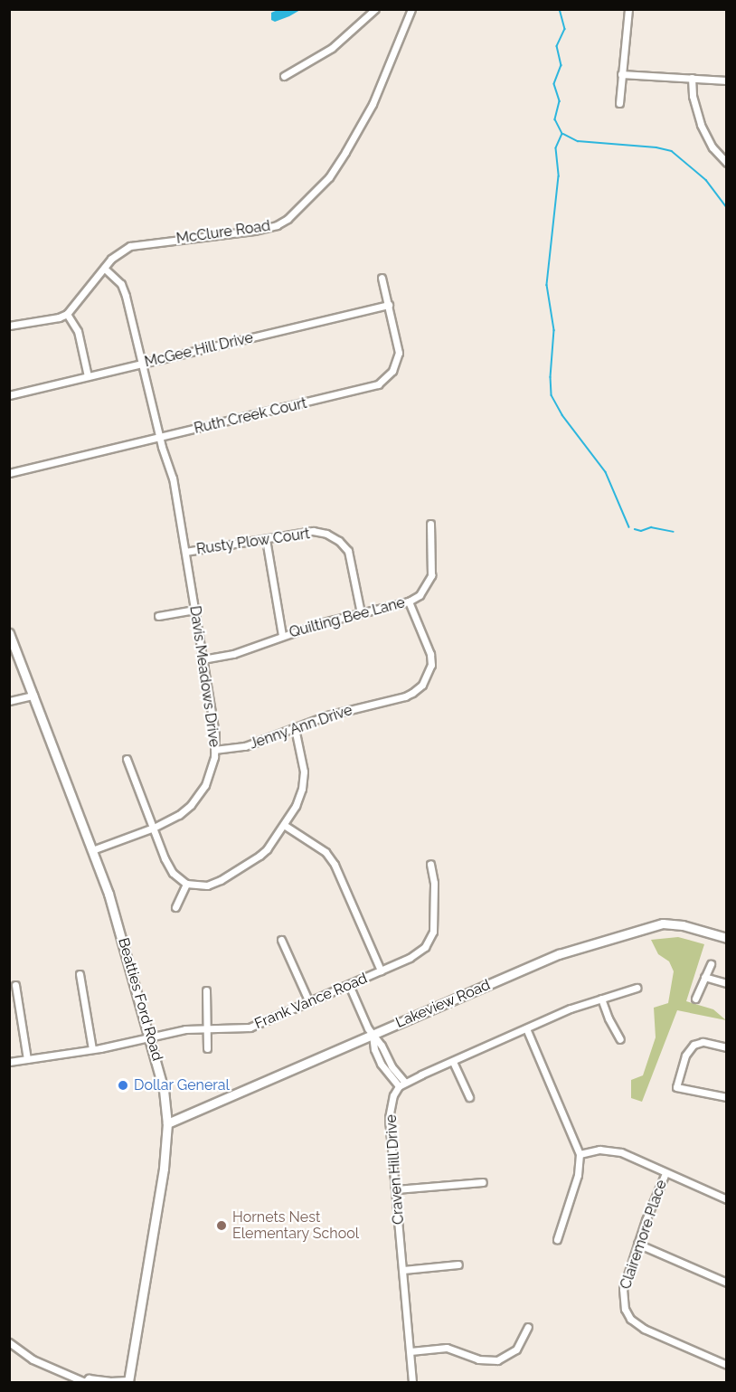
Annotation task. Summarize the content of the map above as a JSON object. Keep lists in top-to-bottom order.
{
  "streets": {
    "main road": ["Beatties Ford Road", "Lakeview Road"],
    "street": [
      "McClure Road",
      "McGee Hill Drive",
      "Ruth Creek Court",
      "Rusty Plow Court",
      "Quilting Bee Lane",
      "Davis Meadows Drive",
      "Jenny Ann Drive",
      "Frank Vance Road",
      "Craven Hill Drive",
      "Clairemore Place"
    ]
  },
  "crossings": [
    ["McClure Road", "Davis Meadows Drive"],
    ["McGee Hill Drive", "Ruth Creek Court"],
    ["McGee Hill Drive", "Davis Meadows Drive"],
    ["Ruth Creek Court", "Davis Meadows Drive"],
    ["Rusty Plow Court", "Quilting Bee Lane"],
    ["Rusty Plow Court", "Davis Meadows Drive"],
    ["Quilting Bee Lane", "Davis Meadows Drive"],
    ["Quilting Bee Lane", "Jenny Ann Drive"],
    ["Davis Meadows Drive", "Jenny Ann Drive"],
    ["Davis Meadows Drive", "Beatties Ford Road"],
    ["Beatties Ford Road", "Frank Vance Road"],
    ["Beatties Ford Road", "Lakeview Road"]
  ],
  "places": ["Dollar General", "Hornets Nest Elementary School"]
}
